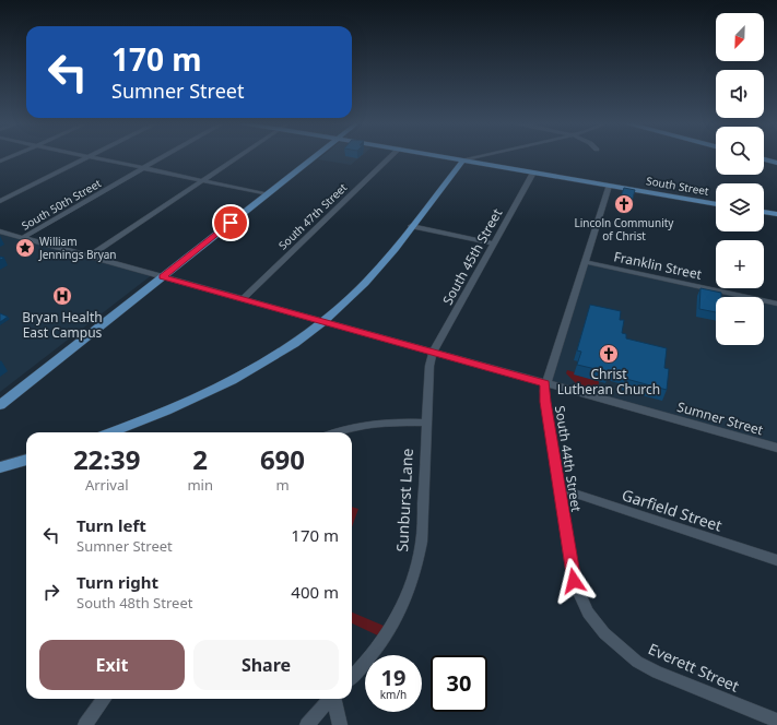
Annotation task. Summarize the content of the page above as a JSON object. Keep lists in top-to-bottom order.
{
  "streets": {
    "main road": ["South Street"],
    "street": [
      "South 50th Street",
      "South 47th Street",
      "South 45th Street",
      "Franklin Street",
      "Sumner Street",
      "South 44th Street",
      "Sunburst Lane",
      "Garfield Street",
      "Everett Street"
    ]
  },
  "crossings": [
    ["South Street", "South 45th Street"],
    ["South Street", "South 44th Street"],
    ["South 50th Street", "Sumner Street"],
    ["South 47th Street", "Sumner Street"],
    ["South 45th Street", "Sumner Street"],
    ["South 45th Street", "Sunburst Lane"],
    ["Franklin Street", "South 44th Street"],
    ["Sumner Street", "South 44th Street"],
    ["Sumner Street", "Sunburst Lane"],
    ["South 44th Street", "Garfield Street"],
    ["South 44th Street", "Everett Street"]
  ],
  "places": {
    "church": ["Lincoln Community of Christ", "Christ Lutheran Church"],
    "place": ["William Jennings Bryan"],
    "hospital": ["Bryan Health East Campus"]
  },
  "north": "bottom left",
  "page": {
    "map_buttons": ["+", "−"],
    "turn": ["170 m", "Sumner Street"],
    "eta": [
      "22:39",
      "Arrival",
      "2",
      "min",
      "690",
      "m"
    ],
    "list": [
      {
        "name": "Turn left",
        "note": "Sumner Street",
        "value": "170 m"
      },
      {
        "name": "Turn right",
        "note": "South 48th Street",
        "value": "400 m"
      }
    ],
    "buttons": ["Exit", "Share"],
    "speed": "19 km/h",
    "limit": "30"
  }
}
